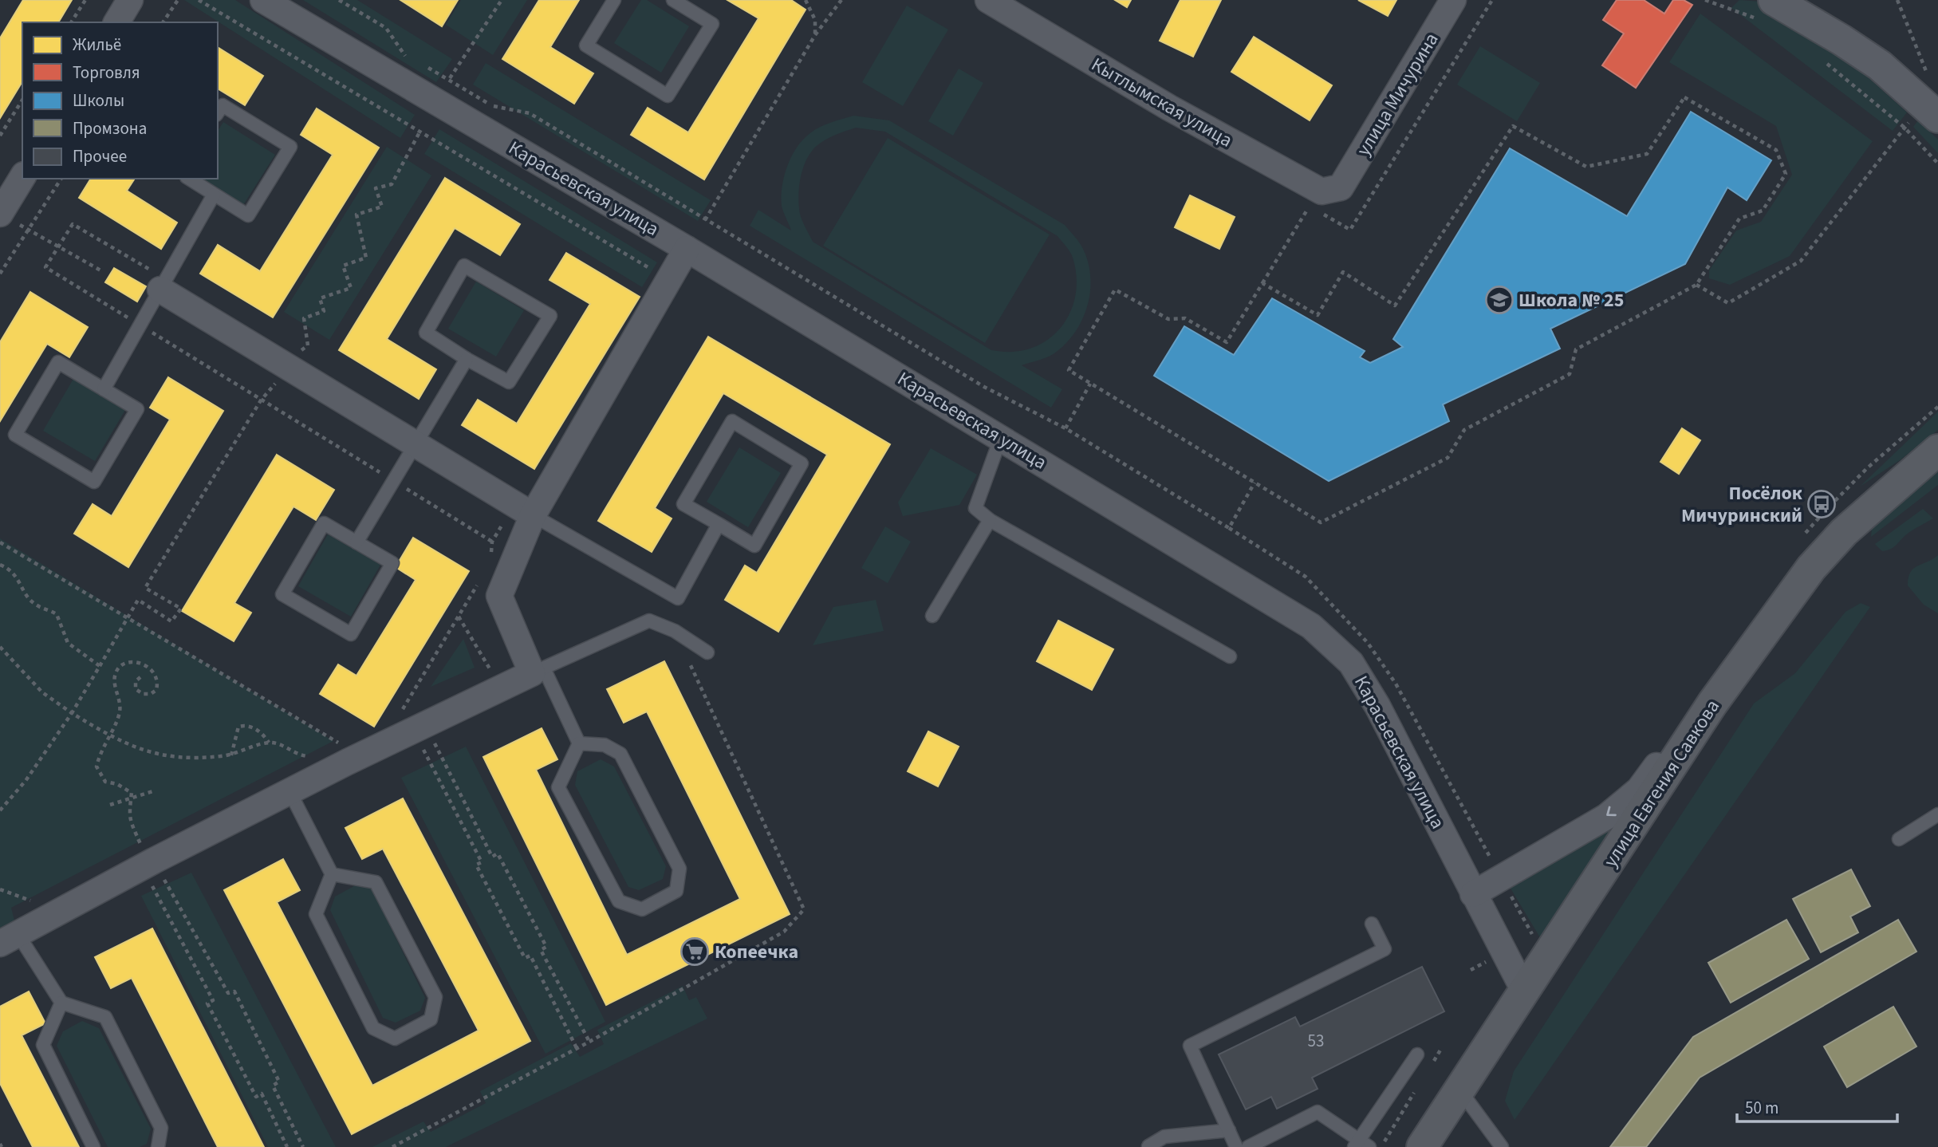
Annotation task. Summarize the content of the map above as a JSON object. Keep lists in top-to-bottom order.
{
  "streets": {
    "main road": ["улица Евгения Савкова"],
    "street": ["улица Мичурина", "Кытлымская улица", "Карасьевская улица"]
  },
  "crossings": [
    ["улица Мичурина", "Кытлымская улица"],
    ["Карасьевская улица", "улица Евгения Савкова"]
  ],
  "places": {
    "school or university": ["Школа № 25"],
    "bus stop": ["Посёлок Мичуринский"],
    "supermarket": ["Копеечка"]
  },
  "house_numbers": ["53"],
  "legend": [
    "Жильё",
    "Торговля",
    "Школы",
    "Промзона",
    "Прочее"
  ],
  "scale_bar": "50 m"
}
